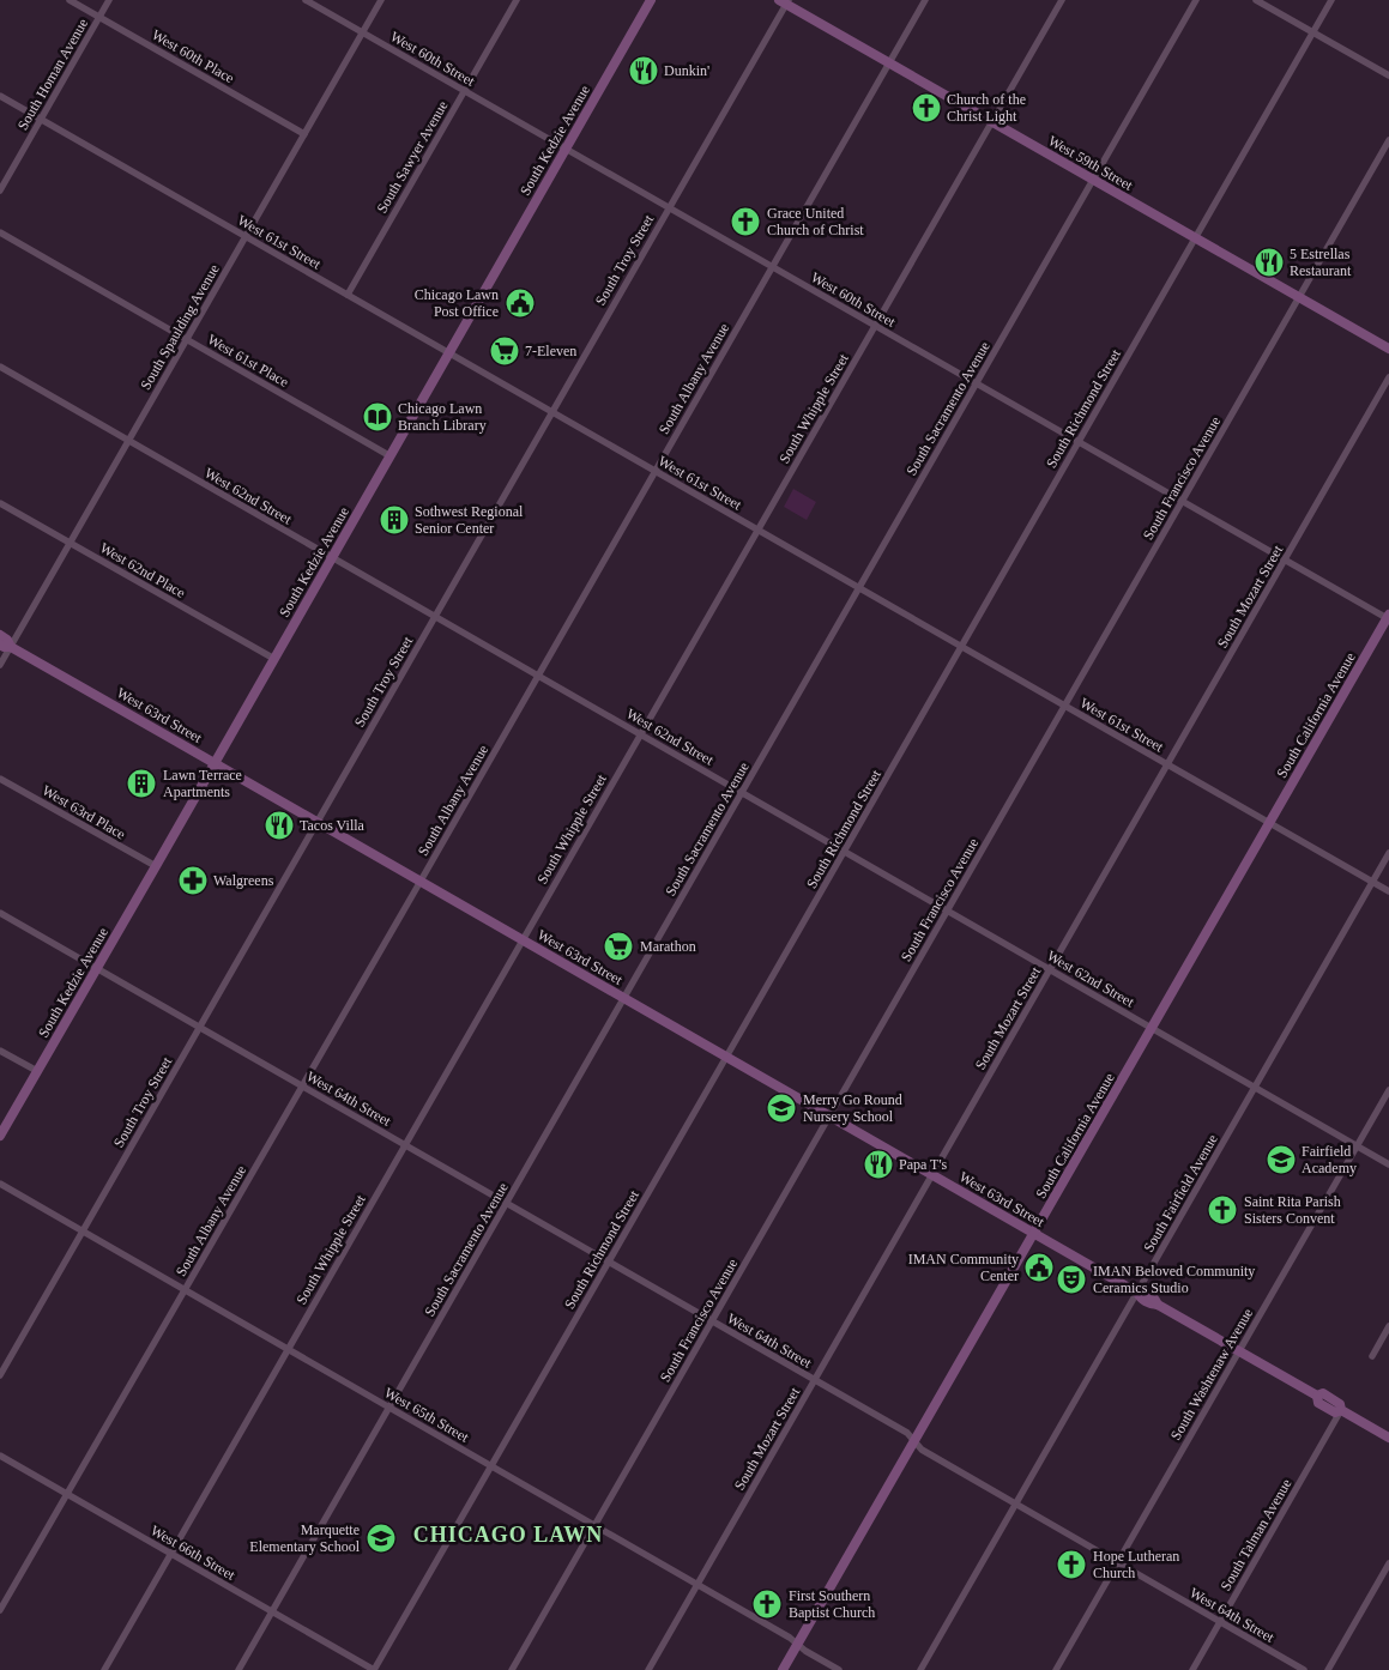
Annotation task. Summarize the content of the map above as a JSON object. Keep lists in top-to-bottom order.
{
  "streets": {
    "main road": [
      "South Kedzie Avenue",
      "West 59th Street",
      "West 63rd Street",
      "South California Avenue"
    ],
    "street": [
      "West 60th Place",
      "West 60th Street",
      "South Homan Avenue",
      "South Sawyer Avenue",
      "West 61st Street",
      "South Troy Street",
      "South Spaulding Avenue",
      "West 61st Place",
      "South Albany Avenue",
      "South Whipple Street",
      "South Sacramento Avenue",
      "South Richmond Street",
      "South Francisco Avenue",
      "West 62nd Street",
      "West 62nd Place",
      "South Mozart Street",
      "West 63rd Place",
      "West 64th Street",
      "South Fairfield Avenue",
      "South Washtenaw Avenue",
      "West 65th Street",
      "South Talman Avenue",
      "West 66th Street"
    ]
  },
  "crossings": [
    ["West 60th Place", "South Homan Avenue"],
    ["West 60th Place", "South Spaulding Avenue"],
    ["West 60th Street", "South Kedzie Avenue"],
    ["West 60th Street", "South Sawyer Avenue"],
    ["West 60th Street", "South Troy Street"],
    ["West 60th Street", "South Spaulding Avenue"],
    ["West 60th Street", "South Albany Avenue"],
    ["West 60th Street", "South Whipple Street"],
    ["West 60th Street", "South Sacramento Avenue"],
    ["West 60th Street", "South Richmond Street"],
    ["West 60th Street", "South Francisco Avenue"],
    ["West 60th Street", "South Mozart Street"],
    ["West 60th Street", "South California Avenue"],
    ["South Homan Avenue", "West 61st Street"],
    ["South Kedzie Avenue", "West 61st Street"],
    ["South Kedzie Avenue", "West 61st Place"],
    ["South Kedzie Avenue", "West 62nd Street"],
    ["South Kedzie Avenue", "West 62nd Place"],
    ["South Kedzie Avenue", "West 63rd Street"],
    ["South Kedzie Avenue", "West 63rd Place"],
    ["South Kedzie Avenue", "West 64th Street"],
    ["South Sawyer Avenue", "West 61st Street"],
    ["West 59th Street", "South Troy Street"],
    ["West 59th Street", "South Albany Avenue"],
    ["West 59th Street", "South Whipple Street"],
    ["West 59th Street", "South Sacramento Avenue"],
    ["West 59th Street", "South Richmond Street"],
    ["West 59th Street", "South Francisco Avenue"],
    ["West 61st Street", "South Troy Street"],
    ["West 61st Street", "South Spaulding Avenue"],
    ["West 61st Street", "South Albany Avenue"],
    ["West 61st Street", "South Whipple Street"],
    ["West 61st Street", "South Sacramento Avenue"],
    ["West 61st Street", "South Richmond Street"],
    ["West 61st Street", "South Francisco Avenue"],
    ["West 61st Street", "South Mozart Street"],
    ["West 61st Street", "South California Avenue"],
    ["West 61st Street", "South Fairfield Avenue"],
    ["South Troy Street", "West 62nd Street"],
    ["South Troy Street", "West 63rd Street"],
    ["South Troy Street", "West 64th Street"],
    ["South Troy Street", "West 65th Street"],
    ["South Spaulding Avenue", "West 61st Place"],
    ["South Spaulding Avenue", "West 62nd Street"],
    ["South Spaulding Avenue", "West 62nd Place"],
    ["South Spaulding Avenue", "West 63rd Street"],
    ["South Albany Avenue", "West 62nd Street"],
    ["South Albany Avenue", "West 63rd Street"],
    ["South Albany Avenue", "West 64th Street"],
    ["South Albany Avenue", "West 65th Street"],
    ["South Albany Avenue", "West 66th Street"],
    ["South Whipple Street", "West 62nd Street"],
    ["South Whipple Street", "West 63rd Street"],
    ["South Whipple Street", "West 64th Street"],
    ["South Whipple Street", "West 65th Street"],
    ["South Whipple Street", "West 66th Street"],
    ["South Sacramento Avenue", "West 62nd Street"],
    ["South Sacramento Avenue", "West 63rd Street"],
    ["South Sacramento Avenue", "West 64th Street"],
    ["South Sacramento Avenue", "West 65th Street"],
    ["South Sacramento Avenue", "West 66th Street"],
    ["South Richmond Street", "West 62nd Street"],
    ["South Richmond Street", "West 63rd Street"],
    ["South Richmond Street", "West 64th Street"],
    ["South Richmond Street", "West 65th Street"],
    ["South Richmond Street", "West 66th Street"],
    ["South Francisco Avenue", "West 62nd Street"],
    ["South Francisco Avenue", "West 63rd Street"],
    ["South Francisco Avenue", "West 64th Street"],
    ["South Francisco Avenue", "West 65th Street"],
    ["West 62nd Street", "South Mozart Street"],
    ["West 62nd Street", "South California Avenue"],
    ["West 62nd Street", "South Fairfield Avenue"],
    ["West 62nd Street", "South Washtenaw Avenue"],
    ["South Mozart Street", "West 63rd Street"],
    ["South Mozart Street", "West 64th Street"],
    ["South Mozart Street", "West 65th Street"],
    ["West 63rd Street", "South California Avenue"],
    ["West 63rd Street", "South Fairfield Avenue"],
    ["West 63rd Street", "South Washtenaw Avenue"],
    ["West 63rd Street", "South Talman Avenue"],
    ["South California Avenue", "West 64th Street"],
    ["South California Avenue", "West 65th Street"],
    ["West 64th Street", "South Fairfield Avenue"],
    ["West 64th Street", "South Washtenaw Avenue"],
    ["West 64th Street", "South Talman Avenue"]
  ],
  "districts": ["CHICAGO LAWN"],
  "places": {
    "restaurant": [
      "Dunkin'",
      "5 Estrellas Restaurant",
      "Tacos Villa",
      "Papa T's"
    ],
    "church": [
      "Church of the Christ Light",
      "Grace United Church of Christ",
      "Saint Rita Parish Sisters Convent",
      "Hope Lutheran Church",
      "First Southern Baptist Church"
    ],
    "public building": ["Chicago Lawn Post Office", "IMAN Community Center"],
    "supermarket": ["7-Eleven", "Marathon"],
    "library": ["Chicago Lawn Branch Library"],
    "building": ["Sothwest Regional Senior Center", "Lawn Terrace Apartments"],
    "pharmacy": ["Walgreens"],
    "school or university": ["Merry Go Round Nursery School", "Fairfield Academy", "Marquette Elementary School"],
    "theatre": ["IMAN Beloved Community Ceramics Studio"]
  }
}
